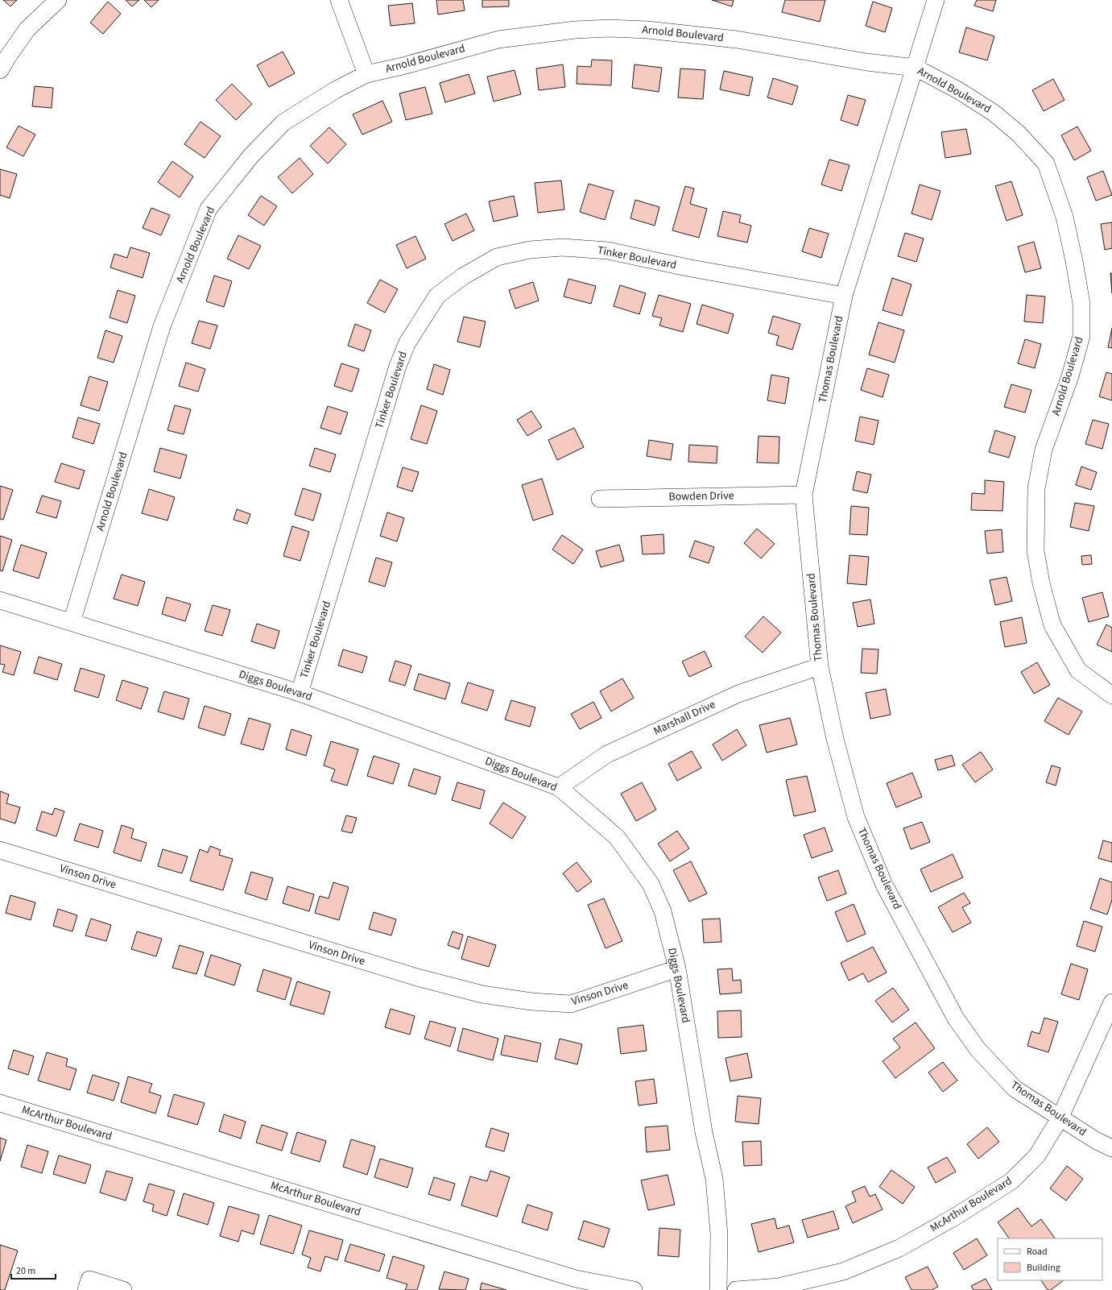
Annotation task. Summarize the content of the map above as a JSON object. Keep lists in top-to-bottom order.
{
  "streets": {
    "street": [
      "Arnold Boulevard",
      "Tinker Boulevard",
      "Thomas Boulevard",
      "Bowden Drive",
      "Diggs Boulevard",
      "Marshall Drive",
      "Vinson Drive",
      "McArthur Boulevard"
    ]
  },
  "crossings": [
    ["Arnold Boulevard", "Thomas Boulevard"],
    ["Arnold Boulevard", "Diggs Boulevard"],
    ["Tinker Boulevard", "Thomas Boulevard"],
    ["Tinker Boulevard", "Diggs Boulevard"],
    ["Thomas Boulevard", "Bowden Drive"],
    ["Thomas Boulevard", "Marshall Drive"],
    ["Thomas Boulevard", "McArthur Boulevard"],
    ["Diggs Boulevard", "Marshall Drive"],
    ["Diggs Boulevard", "Vinson Drive"]
  ],
  "legend": ["Road", "Building"],
  "scale_bar": "20 m"
}
